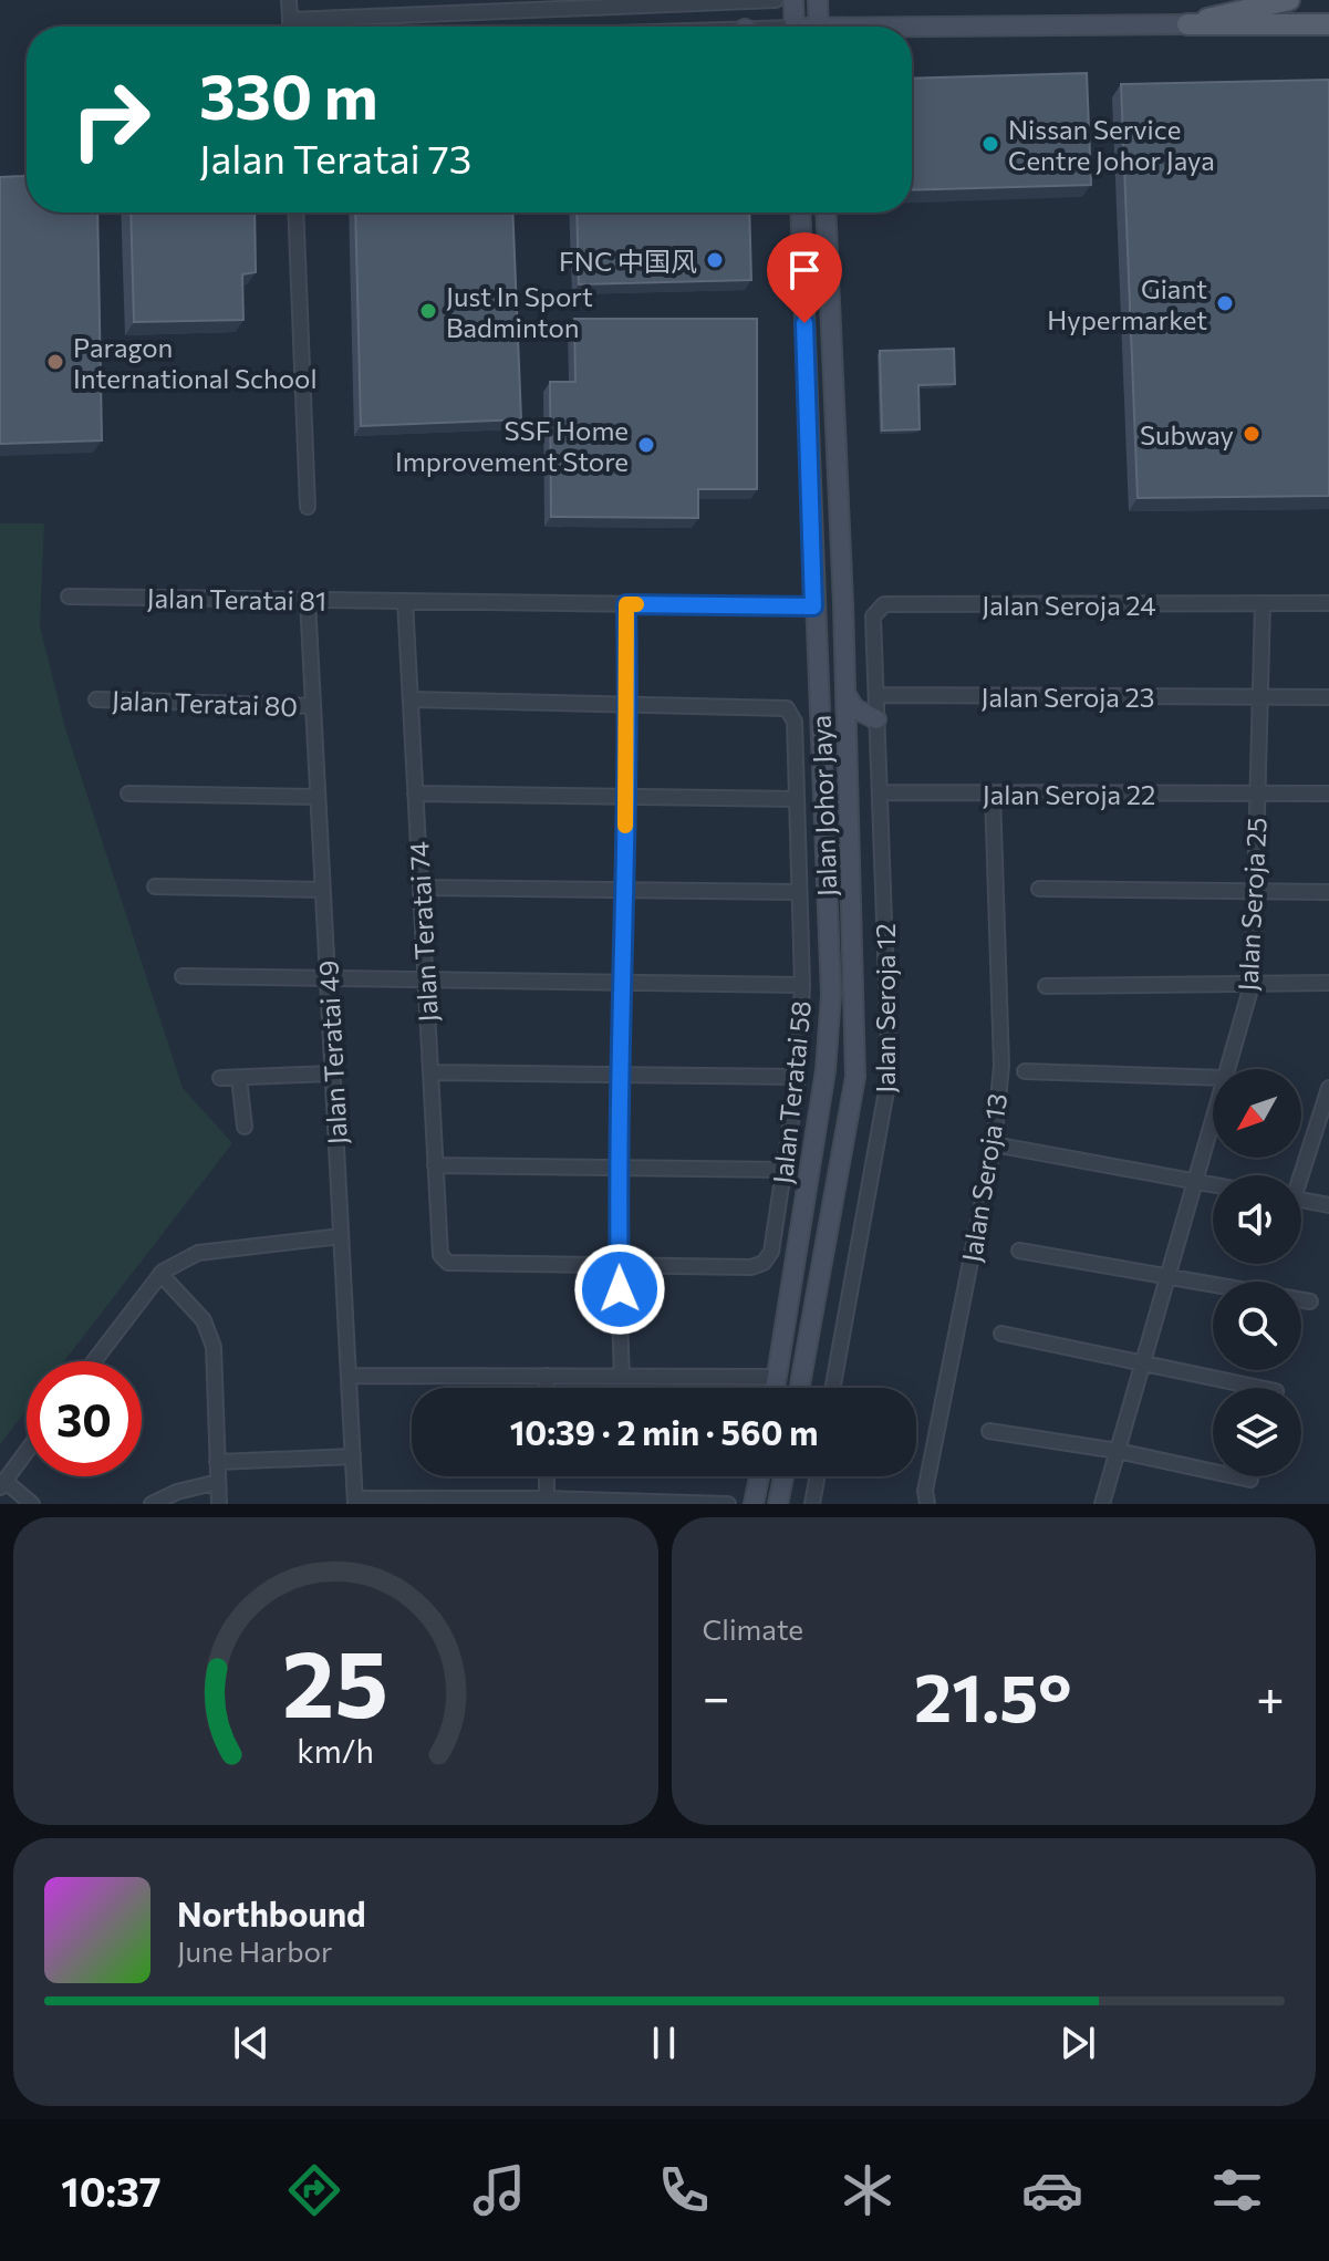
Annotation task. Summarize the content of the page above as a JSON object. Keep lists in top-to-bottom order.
{
  "streets": {
    "main road": ["Jalan Johor Jaya"],
    "street": [
      "Jalan Teratai 81",
      "Jalan Seroja 24",
      "Jalan Seroja 23",
      "Jalan Teratai 80",
      "Jalan Seroja 22",
      "Jalan Seroja 25",
      "Jalan Teratai 74",
      "Jalan Seroja 12",
      "Jalan Teratai 49",
      "Jalan Teratai 58",
      "Jalan Seroja 13"
    ]
  },
  "crossings": [
    ["Jalan Teratai 81", "Jalan Johor Jaya"],
    ["Jalan Teratai 81", "Jalan Teratai 74"],
    ["Jalan Teratai 81", "Jalan Teratai 49"],
    ["Jalan Seroja 24", "Jalan Seroja 25"],
    ["Jalan Seroja 24", "Jalan Seroja 12"],
    ["Jalan Seroja 23", "Jalan Seroja 25"],
    ["Jalan Seroja 23", "Jalan Seroja 12"],
    ["Jalan Teratai 80", "Jalan Teratai 49"],
    ["Jalan Seroja 22", "Jalan Seroja 25"],
    ["Jalan Seroja 22", "Jalan Seroja 12"],
    ["Jalan Seroja 22", "Jalan Seroja 13"],
    ["Jalan Teratai 74", "Jalan Teratai 58"]
  ],
  "places": [
    "Nissan Service Centre Johor Jaya",
    "FNC 中国风",
    "Giant Hypermarket",
    "Just In Sport Badminton",
    "Paragon International School",
    "Subway",
    "SSF Home Improvement Store"
  ],
  "north": "bottom left",
  "page": {
    "turn": ["330 m", "Jalan Teratai 73"],
    "limit": "30",
    "trip": "10:39 · 2 min · 560 m",
    "tile": "Climate",
    "heat": ["−", "21.5°", "+"],
    "song": ["Northbound", "June Harbor"],
    "tabs": "10:37",
    "gauge": ["25", "km/h"]
  }
}
